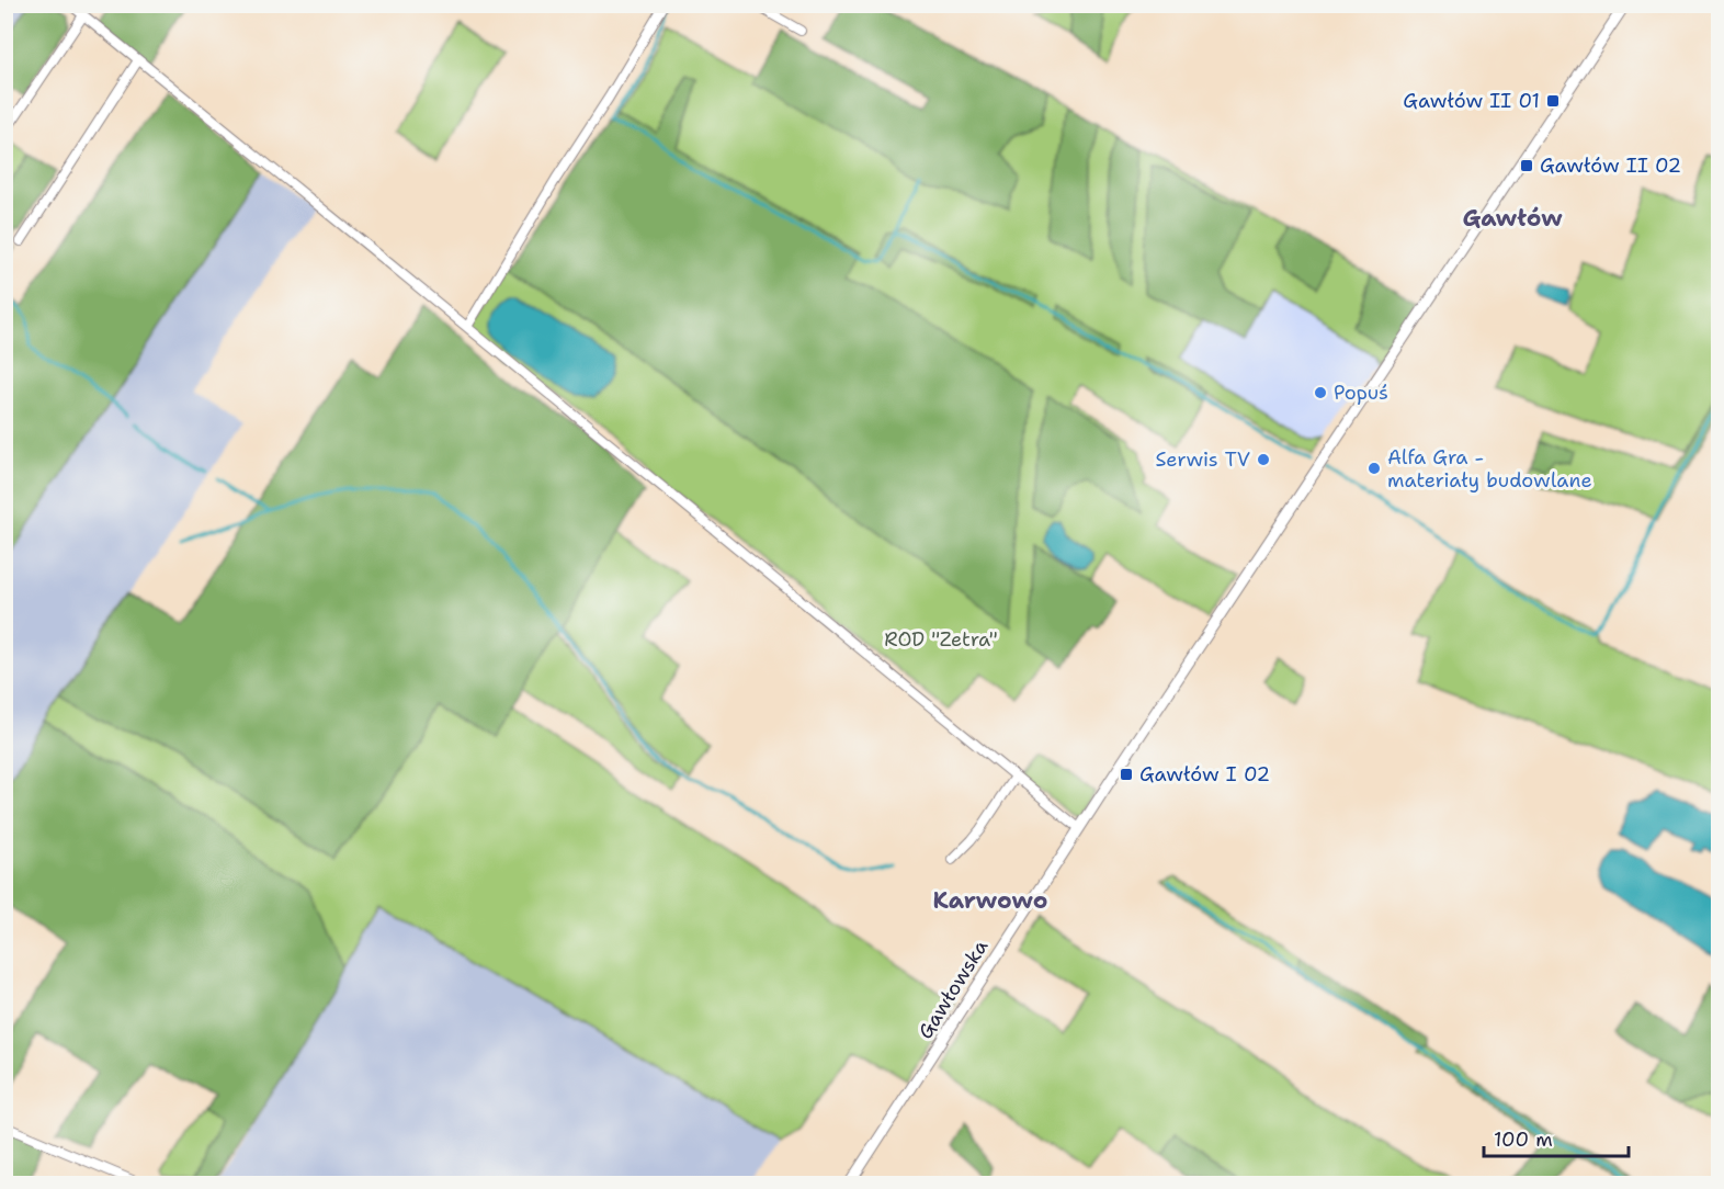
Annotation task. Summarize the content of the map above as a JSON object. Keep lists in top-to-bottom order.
{
  "streets": {
    "street": ["Gawłowska"]
  },
  "districts": ["Gawłów", "Karwowo"],
  "parks": ["ROD \"Zetra\""],
  "places": {
    "transit": ["Gawłów II 01", "Gawłów II 02", "Gawłów I 02"],
    "other": ["Popuś", "Serwis TV", "Alfa Gra - materiały budowlane"]
  },
  "scale_bar": "100 m"
}
